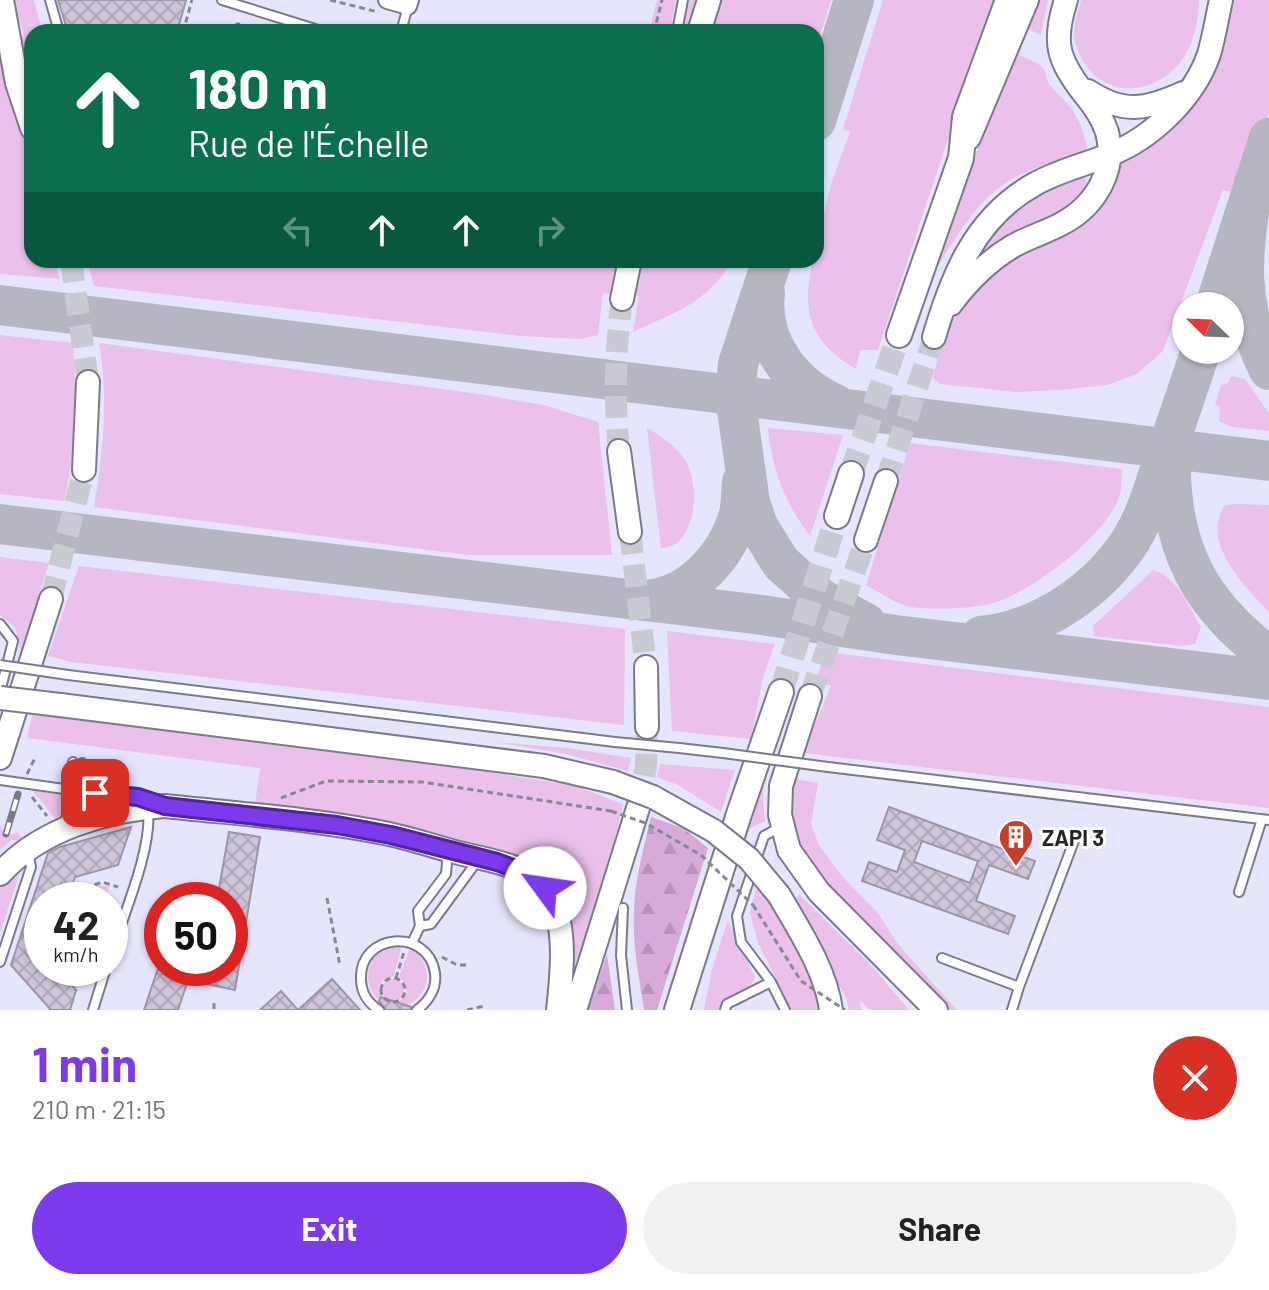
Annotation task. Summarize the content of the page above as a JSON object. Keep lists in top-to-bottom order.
{
  "places": {
    "building": ["ZAPI 3"]
  },
  "north": "top left",
  "page": {
    "turn": ["180 m", "Rue de l'Échelle"],
    "speed": "42 km/h",
    "limit": "50",
    "heading": ["1 min", "210 m · 21:15"],
    "buttons": ["Exit", "Share"]
  }
}
